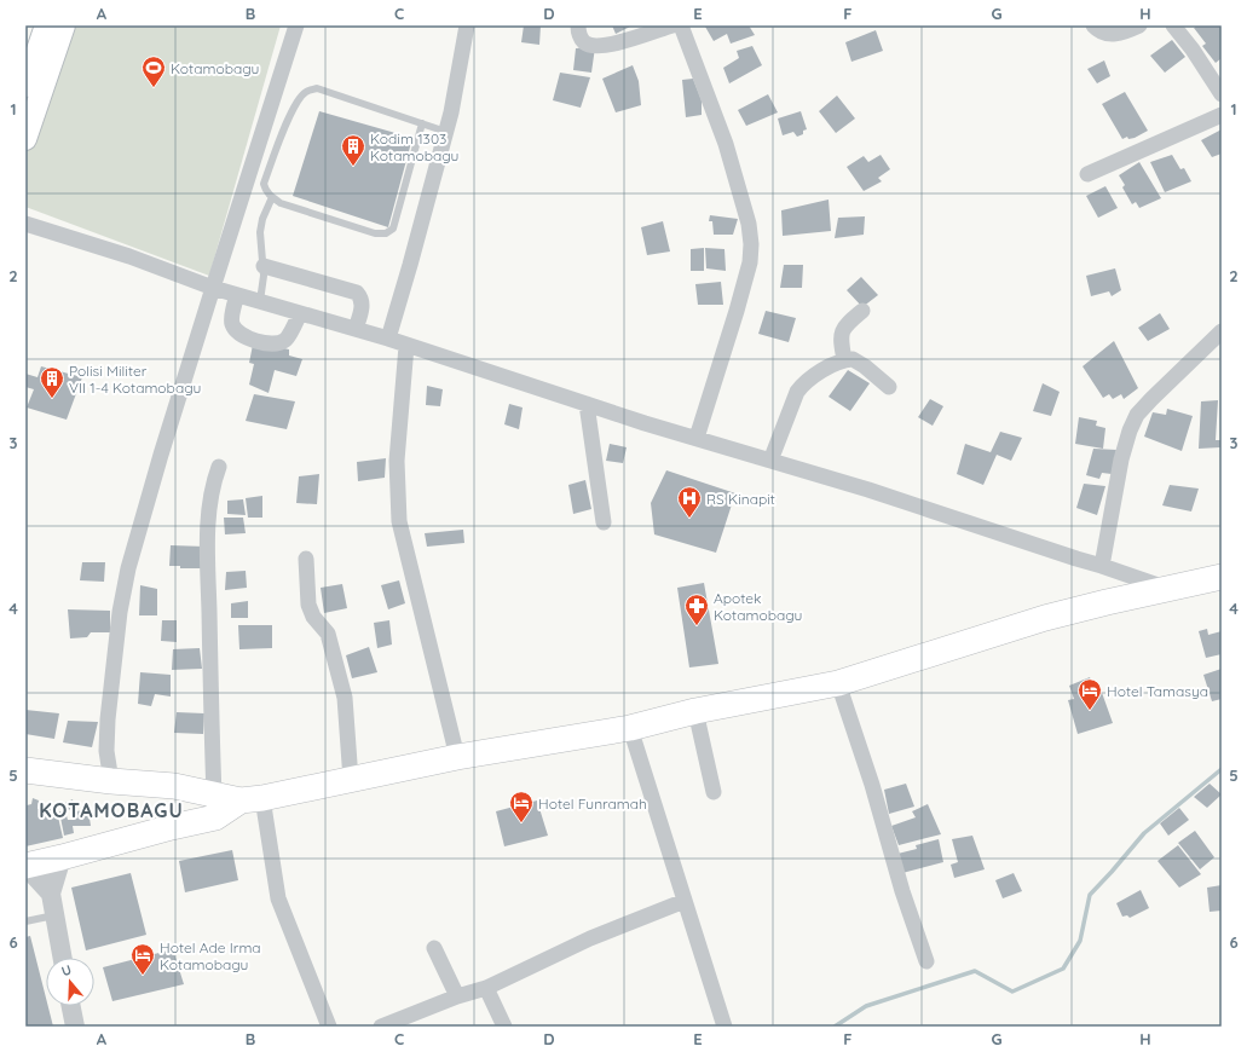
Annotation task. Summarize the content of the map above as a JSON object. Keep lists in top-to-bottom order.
{
  "districts": ["KOTAMOBAGU"],
  "places": {
    "sports": ["Kotamobagu"],
    "building": ["Kodim 1303 Kotamobagu", "Polisi Militer VII 1-4 Kotamobagu"],
    "hospital": ["RS Kinapit"],
    "pharmacy": ["Apotek Kotamobagu"],
    "hotel": ["Hotel Tamasya", "Hotel Funramah", "Hotel Ade Irma Kotamobagu"]
  },
  "north": "top",
  "grid": {
    "columns": [
      "A",
      "B",
      "C",
      "D",
      "E",
      "F",
      "G",
      "H"
    ],
    "rows": [
      "1",
      "2",
      "3",
      "4",
      "5",
      "6"
    ]
  }
}
